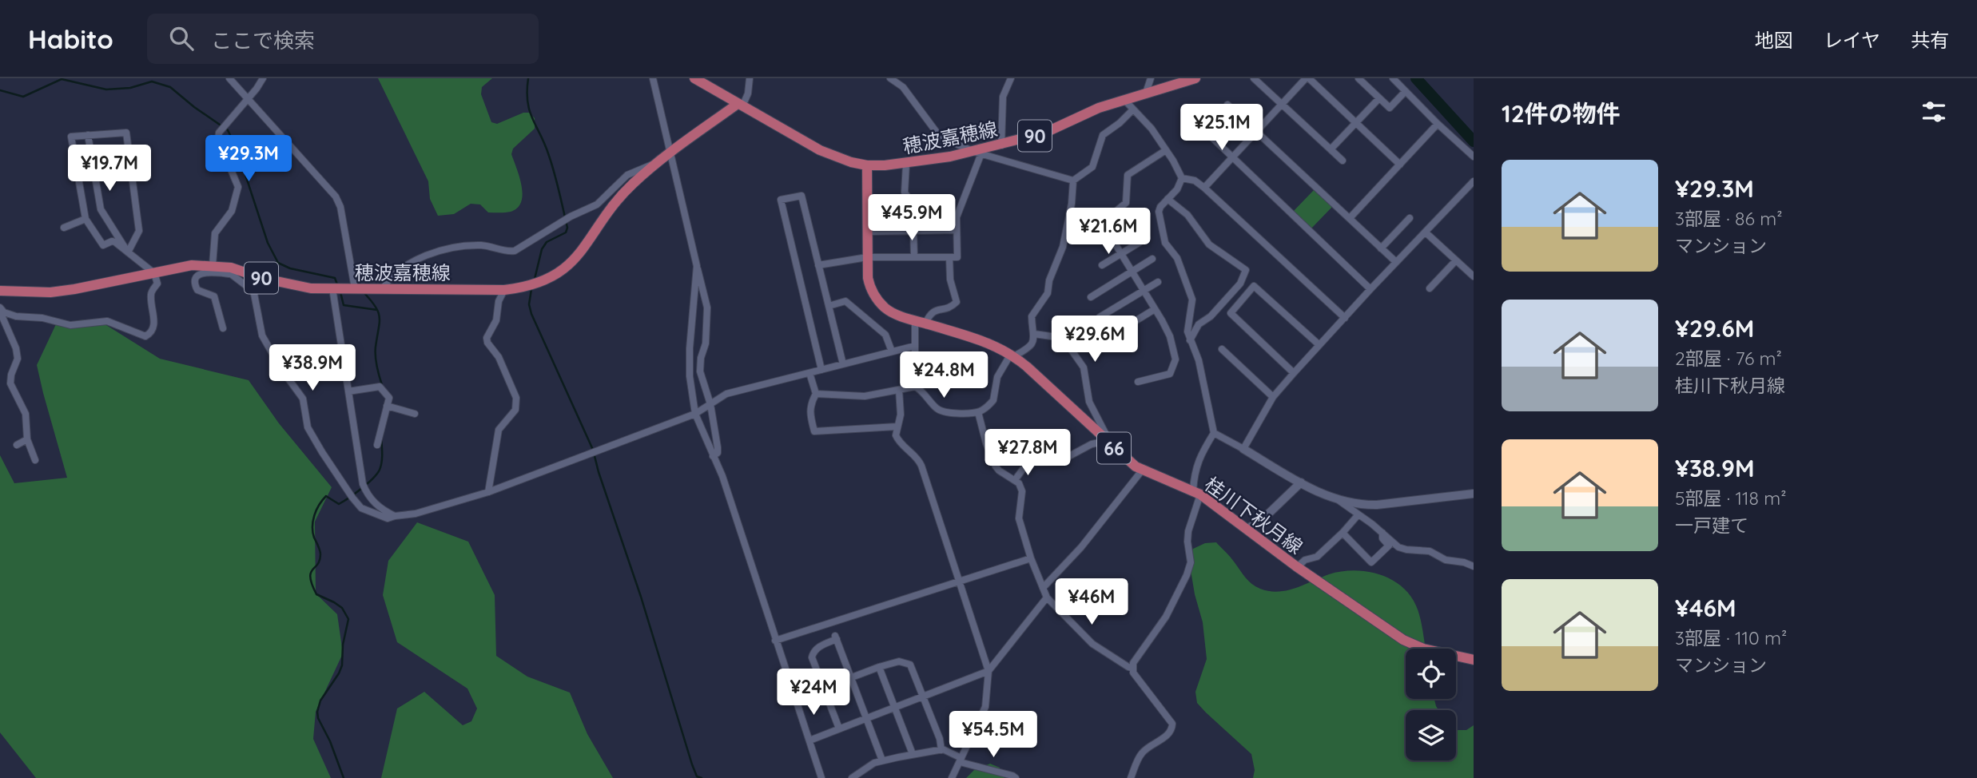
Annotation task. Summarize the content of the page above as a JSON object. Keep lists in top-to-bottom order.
{
  "streets": {
    "main road": [
      "90",
      "穂波嘉穂線",
      "66",
      "桂川下秋月線"
    ]
  },
  "crossings": [
    ["穂波嘉穂線", "桂川下秋月線"]
  ],
  "page": {
    "header": "Habito",
    "search": "ここで検索",
    "nav": ["地図", "レイヤ", "共有"],
    "heading": "12件の物件",
    "price": [
      "¥25.1M",
      "¥29.3M",
      "¥19.7M",
      "¥45.9M",
      "¥21.6M",
      "¥29.6M",
      "¥38.9M",
      "¥24.8M",
      "¥27.8M",
      "¥46M",
      "¥24M",
      "¥54.5M"
    ],
    "list": [
      {
        "name": "¥29.3M",
        "note": "3部屋 · 86 m² · マンション"
      },
      {
        "name": "¥29.6M",
        "note": "2部屋 · 76 m² · 桂川下秋月線"
      },
      {
        "name": "¥38.9M",
        "note": "5部屋 · 118 m² · 一戸建て"
      },
      {
        "name": "¥46M",
        "note": "3部屋 · 110 m² · マンション"
      }
    ]
  }
}
